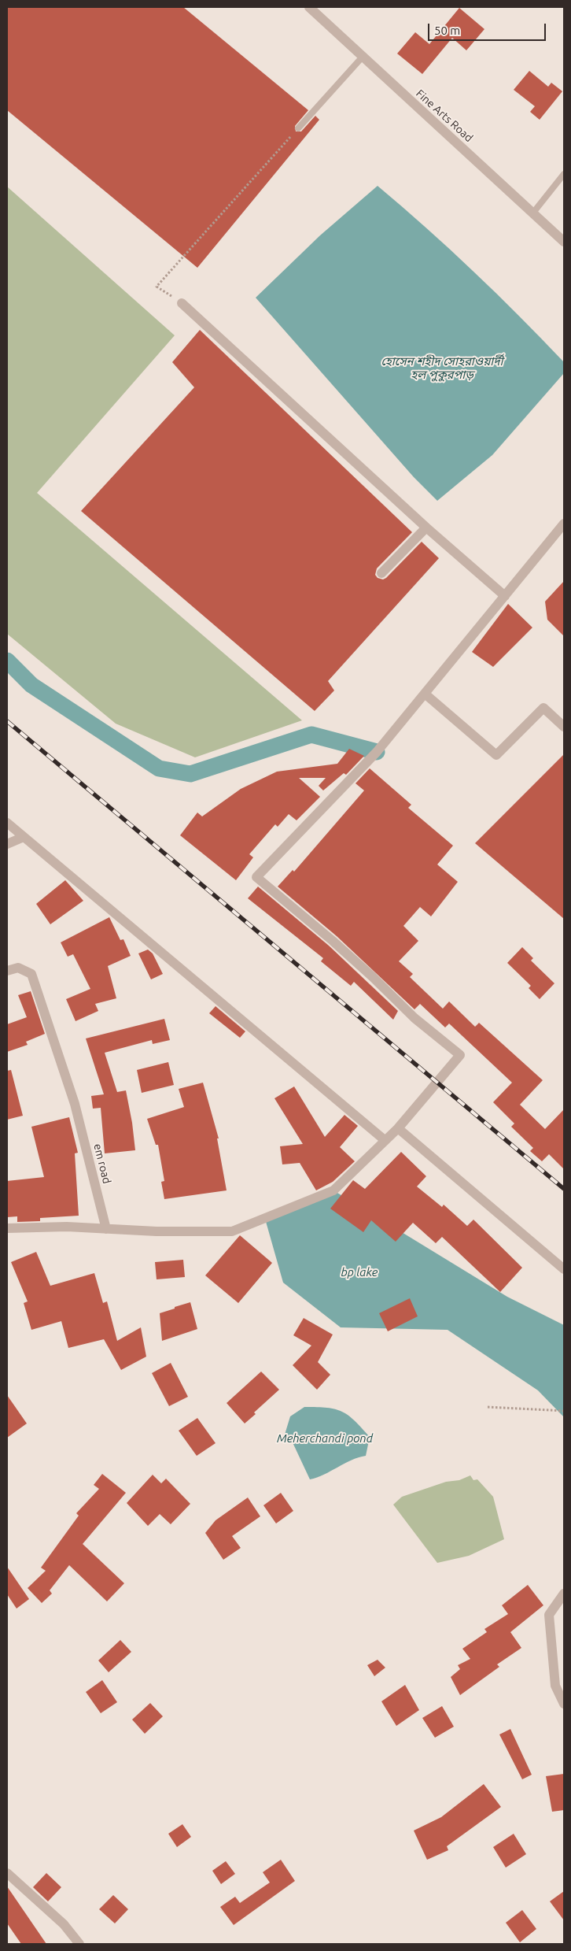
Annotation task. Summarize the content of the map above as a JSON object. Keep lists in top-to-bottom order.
{
  "streets": {
    "street": ["Fine Arts Road", "em road"]
  },
  "water": ["হোসেন শহীদ সোহরাওয়ার্দী হল পুকুরপাড়", "bp lake", "Meherchandi pond"],
  "scale_bar": "50 m"
}
